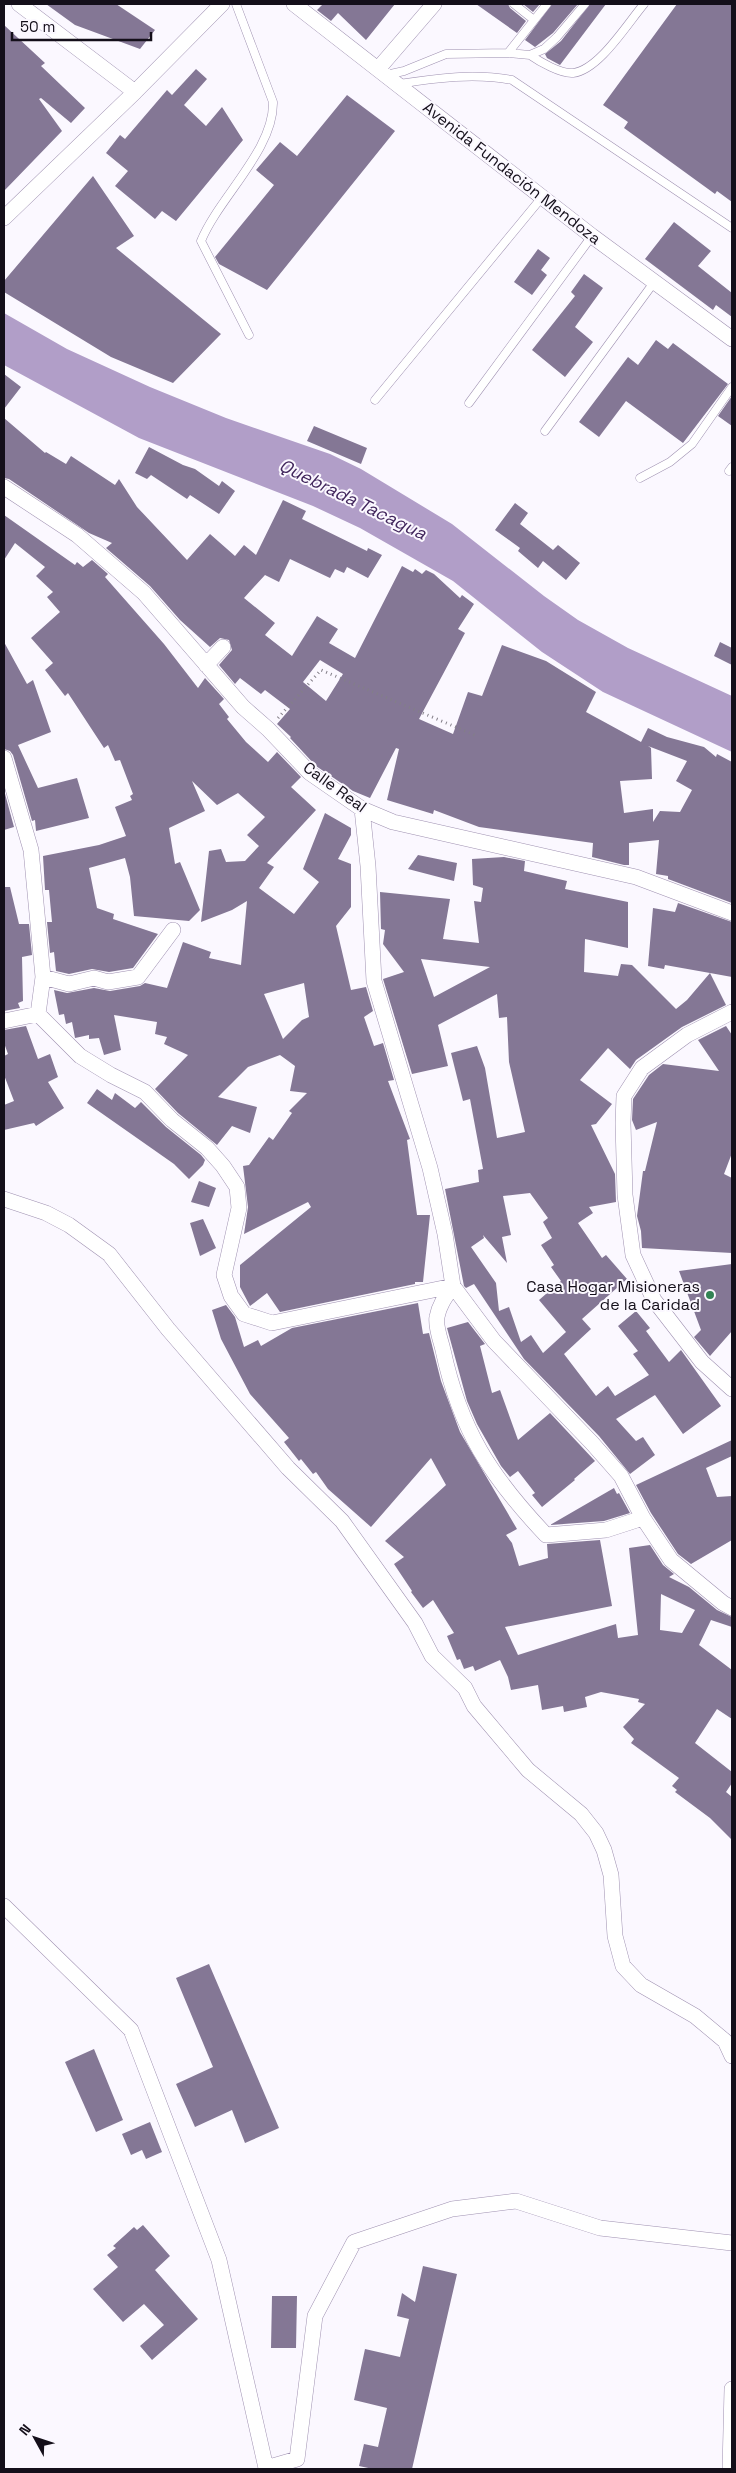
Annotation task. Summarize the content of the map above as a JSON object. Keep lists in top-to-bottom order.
{
  "streets": {
    "street": ["Avenida Fundación Mendoza", "Calle Real"]
  },
  "water": ["Quebrada Tacagua"],
  "places": ["Casa Hogar Misioneras de la Caridad"],
  "scale_bar": "50 m",
  "north": "top left"
}
